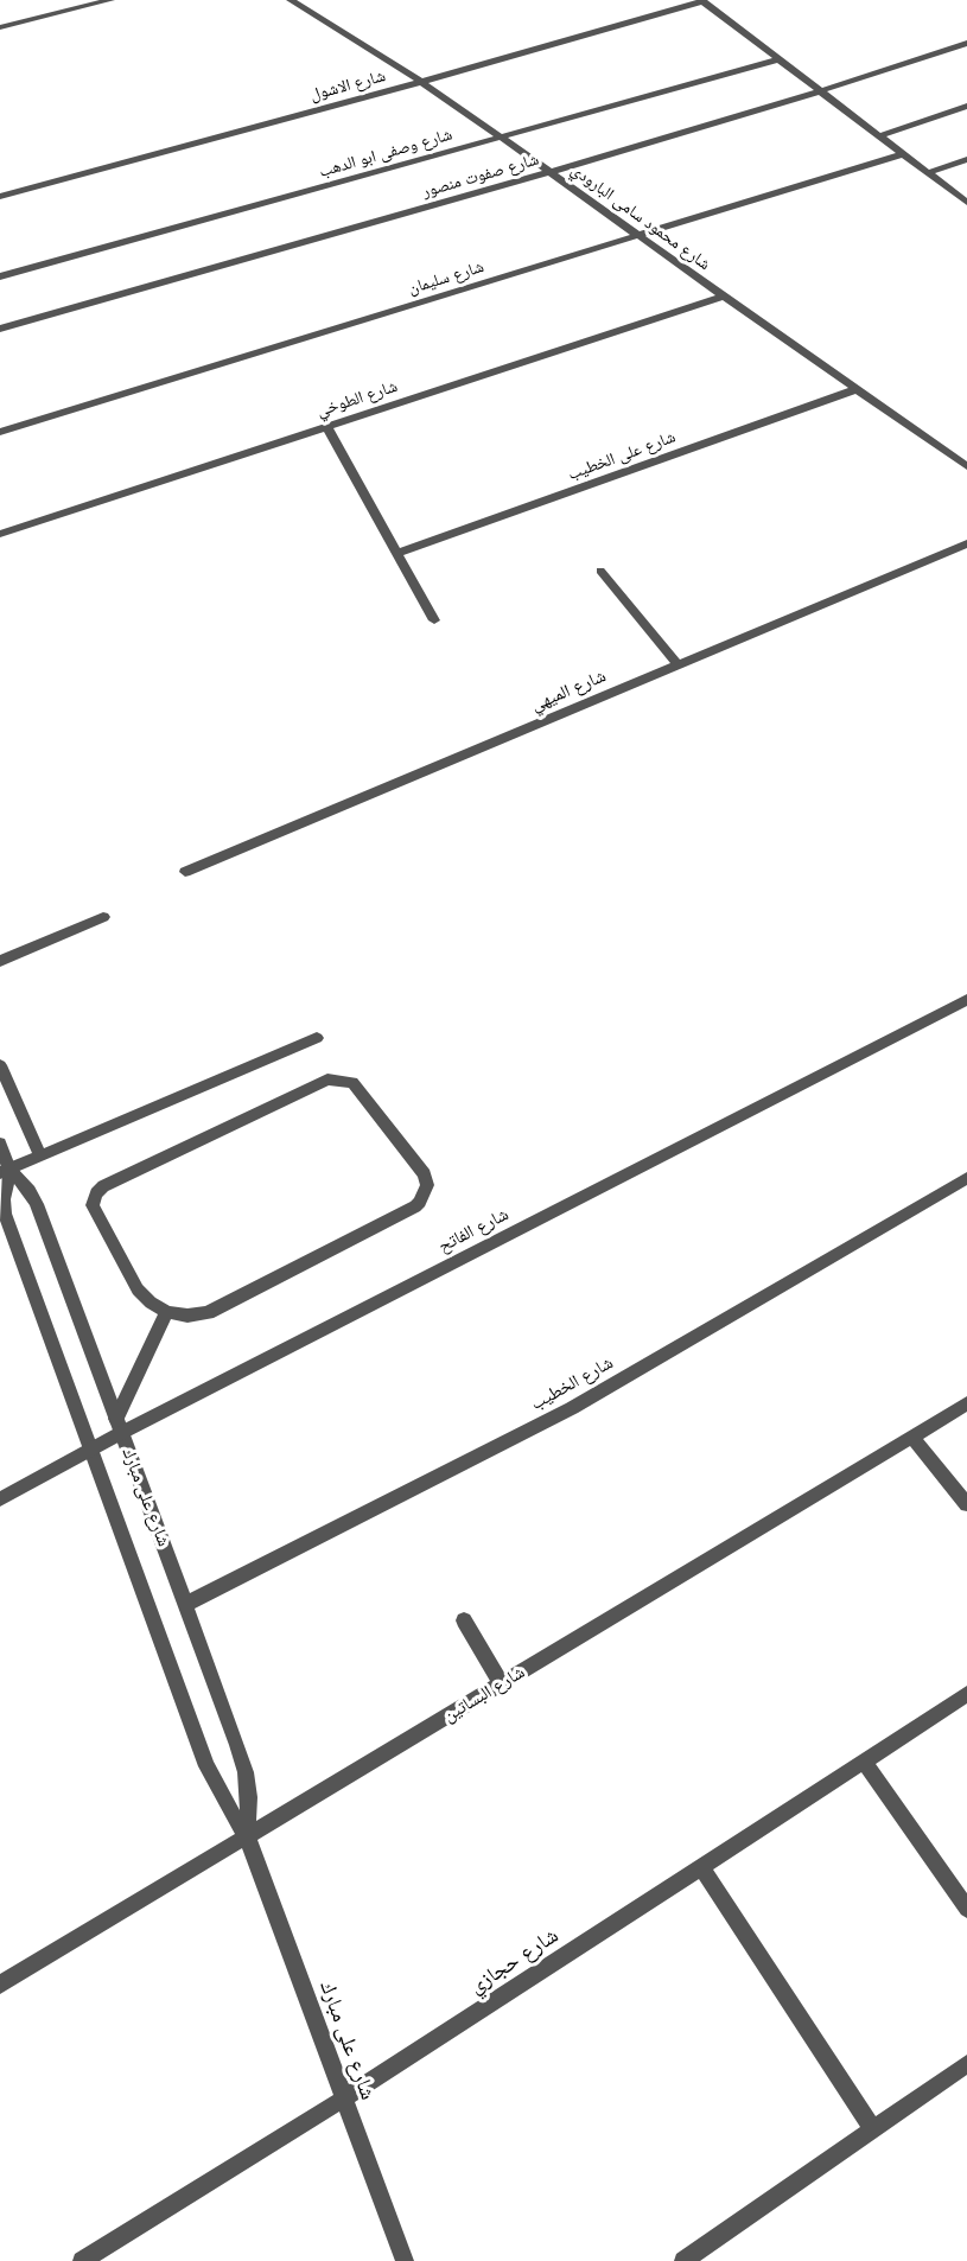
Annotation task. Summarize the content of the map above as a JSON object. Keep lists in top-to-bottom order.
{
  "streets": {
    "street": [
      "شارع الاشول",
      "شارع وصفى ابو الدهب",
      "شارع صفوت منصور",
      "شارع محمود سامى البارودي",
      "شارع سليمان",
      "شارع الطوخي",
      "شارع على الخطيب",
      "شارع الميهي",
      "شارع الفاتح",
      "شارع الخطيب",
      "شارع على مبارك",
      "شارع البساتين",
      "شارع حجازي"
    ]
  },
  "crossings": [
    ["شارع الاشول", "شارع محمود سامى البارودي"],
    ["شارع وصفى ابو الدهب", "شارع محمود سامى البارودي"],
    ["شارع صفوت منصور", "شارع محمود سامى البارودي"],
    ["شارع محمود سامى البارودي", "شارع سليمان"],
    ["شارع محمود سامى البارودي", "شارع الطوخي"],
    ["شارع محمود سامى البارودي", "شارع على الخطيب"],
    ["شارع الفاتح", "شارع على مبارك"],
    ["شارع الخطيب", "شارع على مبارك"],
    ["شارع على مبارك", "شارع البساتين"],
    ["شارع على مبارك", "شارع حجازي"]
  ]
}
